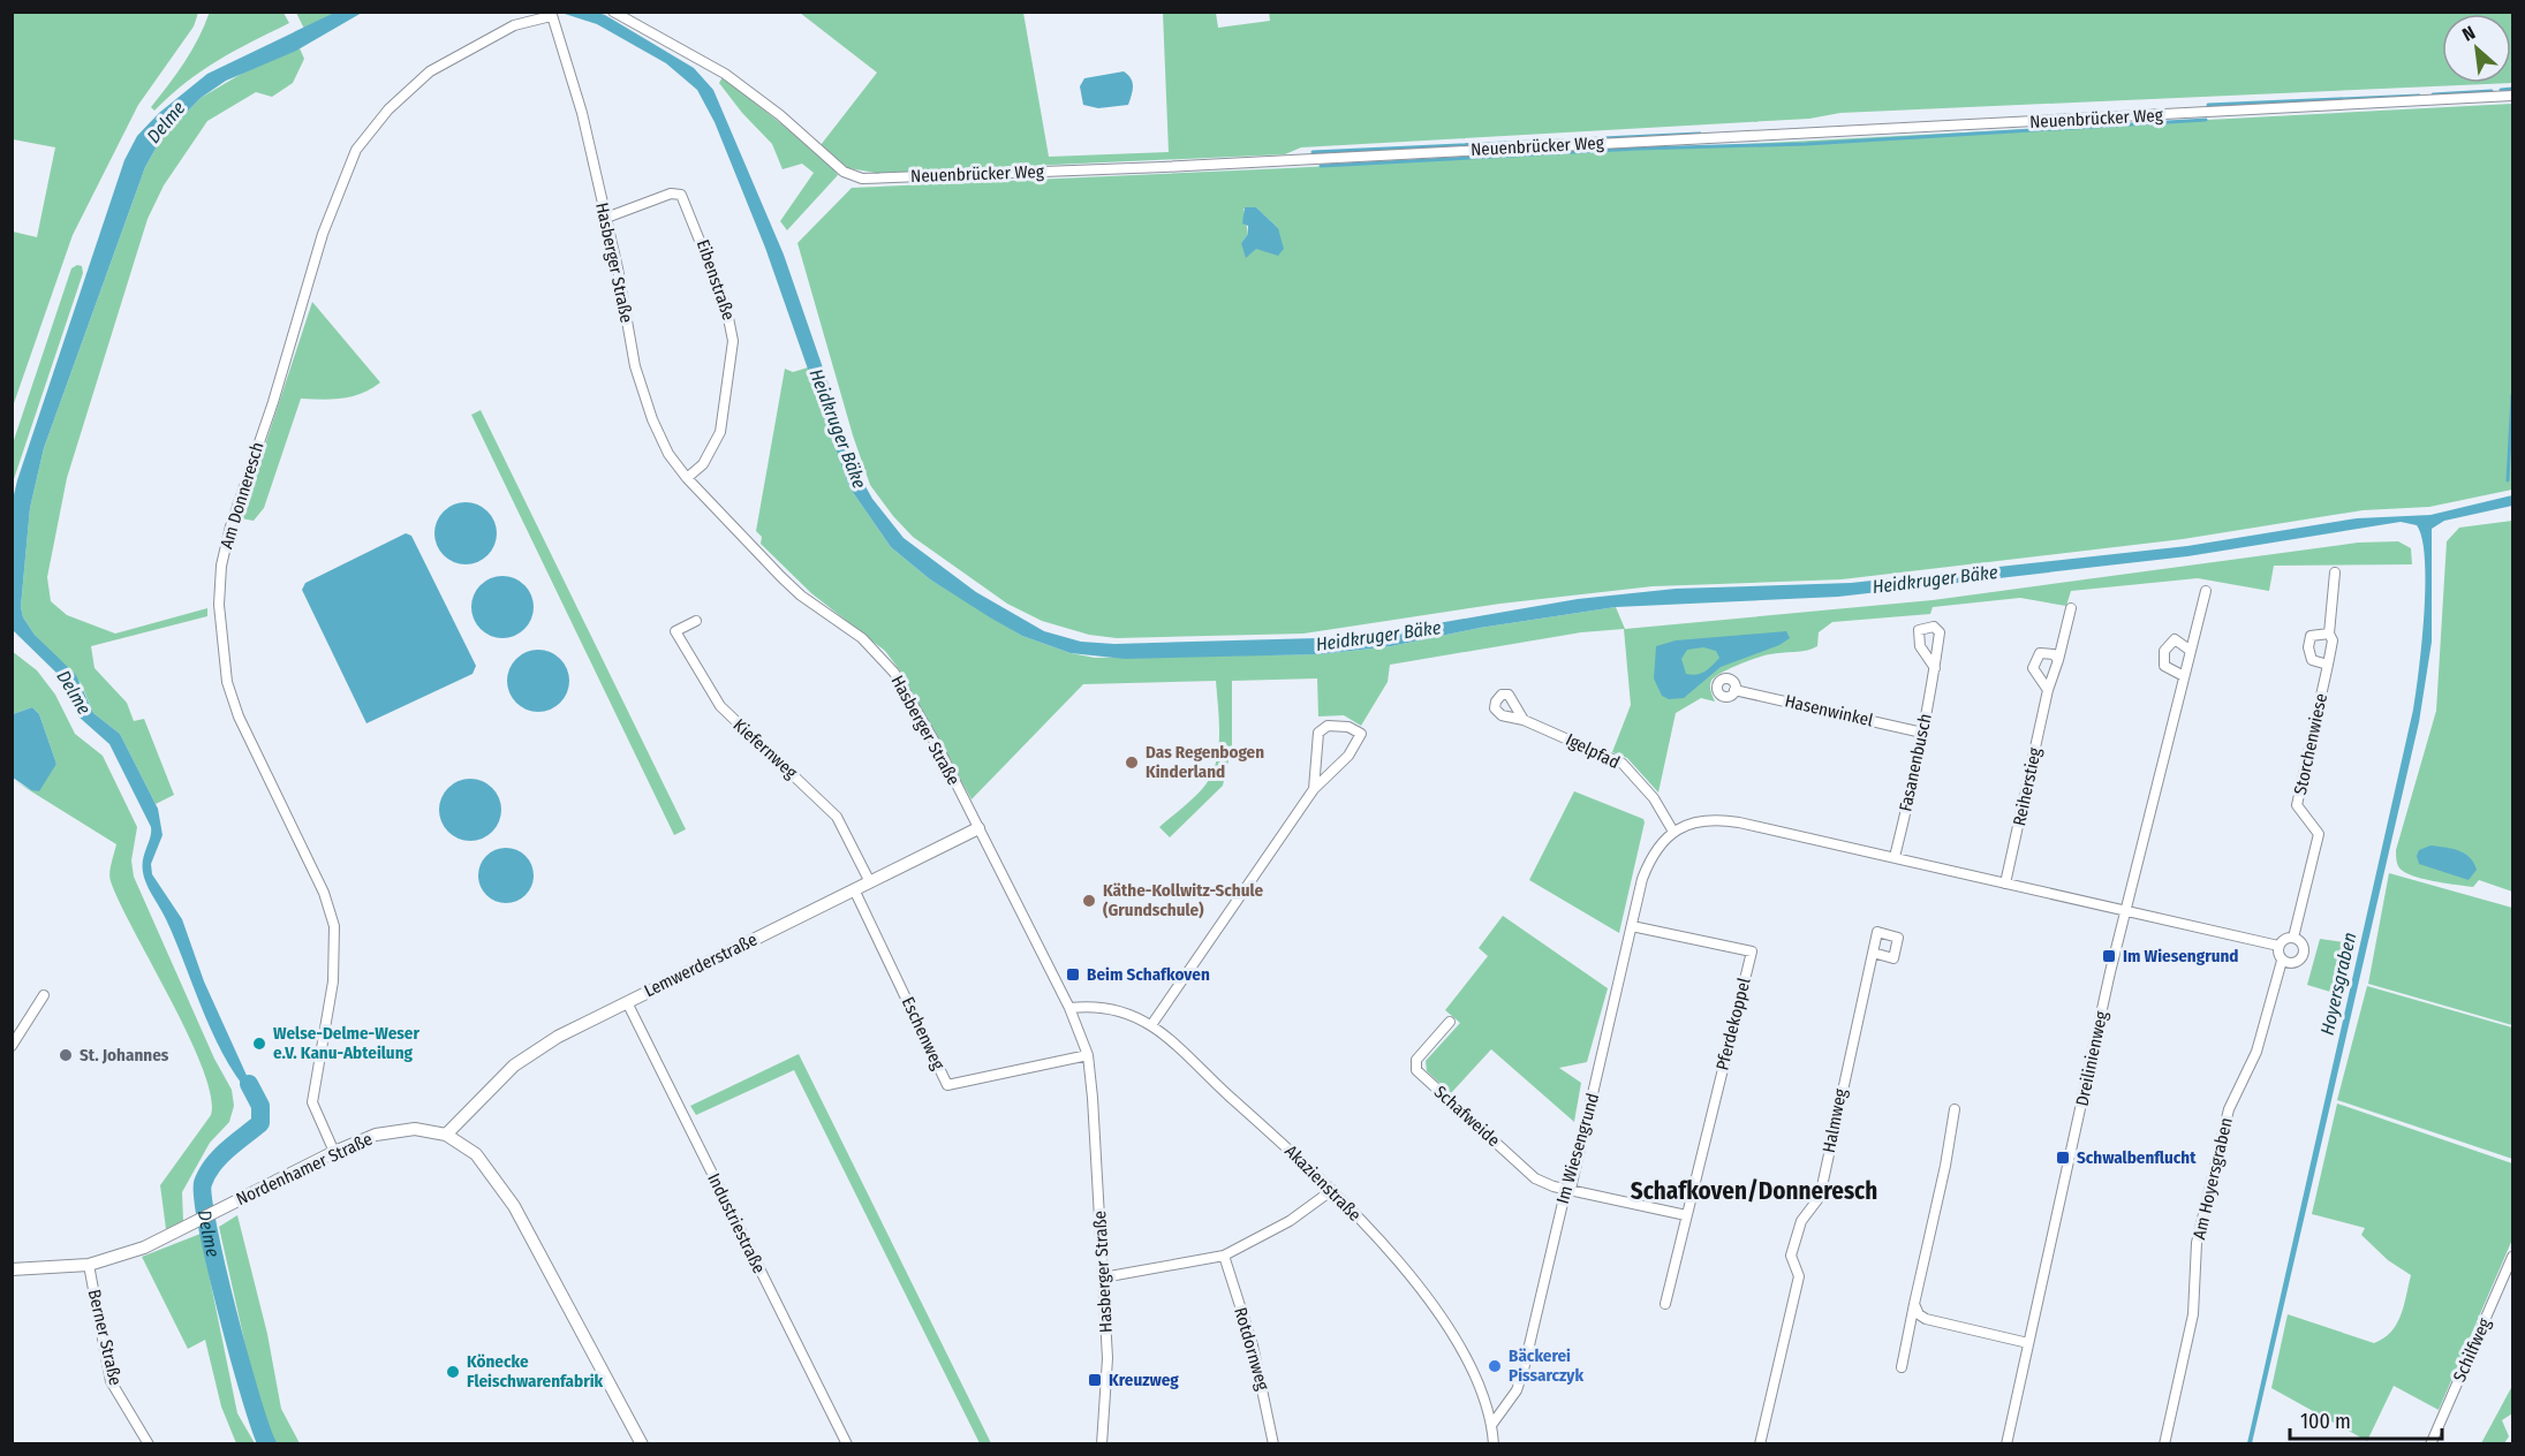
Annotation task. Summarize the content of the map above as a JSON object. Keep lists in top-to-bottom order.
{
  "streets": {
    "street": [
      "Neuenbrücker Weg",
      "Hasberger Straße",
      "Eibenstraße",
      "Am Donneresch",
      "Hasenwinkel",
      "Storchenwiese",
      "Kiefernweg",
      "Igelpfad",
      "Fasanenbusch",
      "Reiherstieg",
      "Lemwerderstraße",
      "Pferdekoppel",
      "Eschenweg",
      "Dreilinienweg",
      "Schafweide",
      "Halmweg",
      "Im Wiesengrund",
      "Nordenhamer Straße",
      "Am Hoyersgraben",
      "Akazienstraße",
      "Industriestraße",
      "Berner Straße",
      "Rotdornweg",
      "Schilfweg"
    ]
  },
  "crossings": [
    ["Hasberger Straße", "Eibenstraße"],
    ["Hasberger Straße", "Am Donneresch"],
    ["Hasberger Straße", "Lemwerderstraße"],
    ["Hasberger Straße", "Eschenweg"],
    ["Hasberger Straße", "Akazienstraße"],
    ["Am Donneresch", "Nordenhamer Straße"],
    ["Hasenwinkel", "Fasanenbusch"],
    ["Storchenwiese", "Am Hoyersgraben"],
    ["Kiefernweg", "Lemwerderstraße"],
    ["Igelpfad", "Im Wiesengrund"],
    ["Lemwerderstraße", "Eschenweg"],
    ["Lemwerderstraße", "Nordenhamer Straße"],
    ["Lemwerderstraße", "Industriestraße"],
    ["Pferdekoppel", "Im Wiesengrund"],
    ["Schafweide", "Im Wiesengrund"],
    ["Im Wiesengrund", "Akazienstraße"],
    ["Nordenhamer Straße", "Berner Straße"]
  ],
  "districts": ["Schafkoven/Donneresch"],
  "water": ["Delme", "Heidkruger Bäke", "Hoyersgraben"],
  "places": {
    "other": [
      "Das Regenbogen Kinderland",
      "Käthe-Kollwitz-Schule (Grundschule)",
      "Welse-Delme-Weser e.V. Kanu-Abteilung",
      "St. Johannes",
      "Bäckerei Pissarczyk",
      "Könecke Fleischwarenfabrik"
    ],
    "transit": [
      "Im Wiesengrund",
      "Beim Schafkoven",
      "Schwalbenflucht",
      "Kreuzweg"
    ]
  },
  "scale_bar": "100 m",
  "north": "top left"
}
